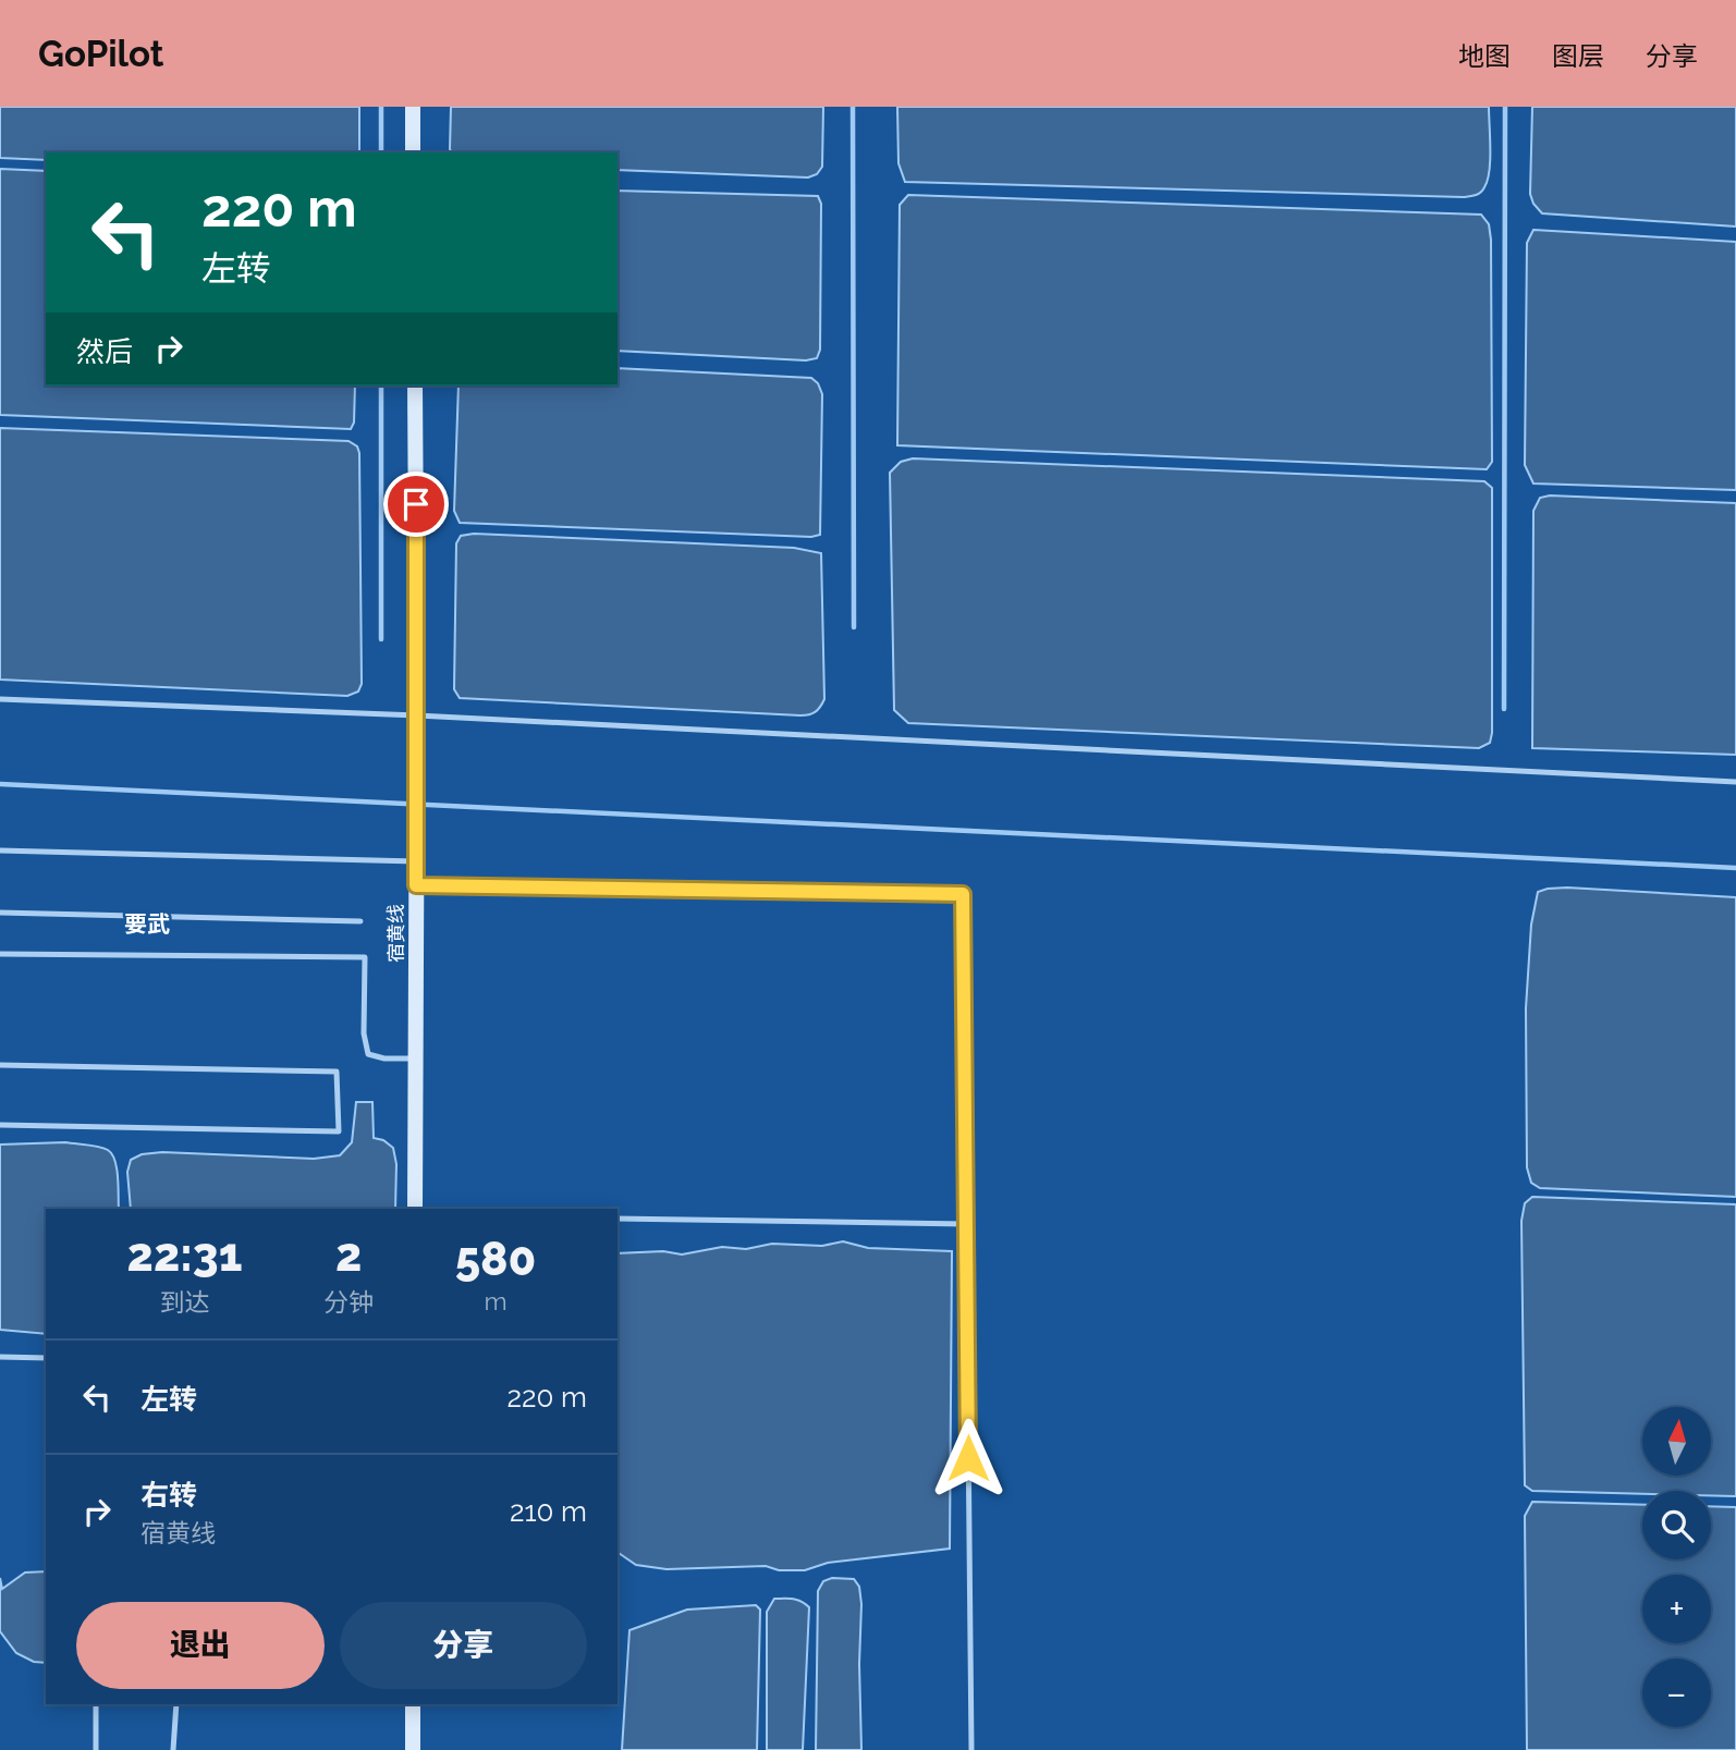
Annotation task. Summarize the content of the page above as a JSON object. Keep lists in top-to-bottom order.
{
  "streets": {
    "main road": ["宿黄线"]
  },
  "districts": ["要武"],
  "north": "top",
  "page": {
    "header": "GoPilot",
    "nav": ["地图", "图层", "分享"],
    "turn": ["220 m", "左转"],
    "then": "然后",
    "eta": [
      "22:31",
      "到达",
      "2",
      "分钟",
      "580",
      "m"
    ],
    "list": [
      {
        "name": "左转",
        "value": "220 m"
      },
      {
        "name": "右转",
        "note": "宿黄线",
        "value": "210 m"
      }
    ],
    "map_buttons": ["+", "−"],
    "buttons": ["退出", "分享"]
  }
}
